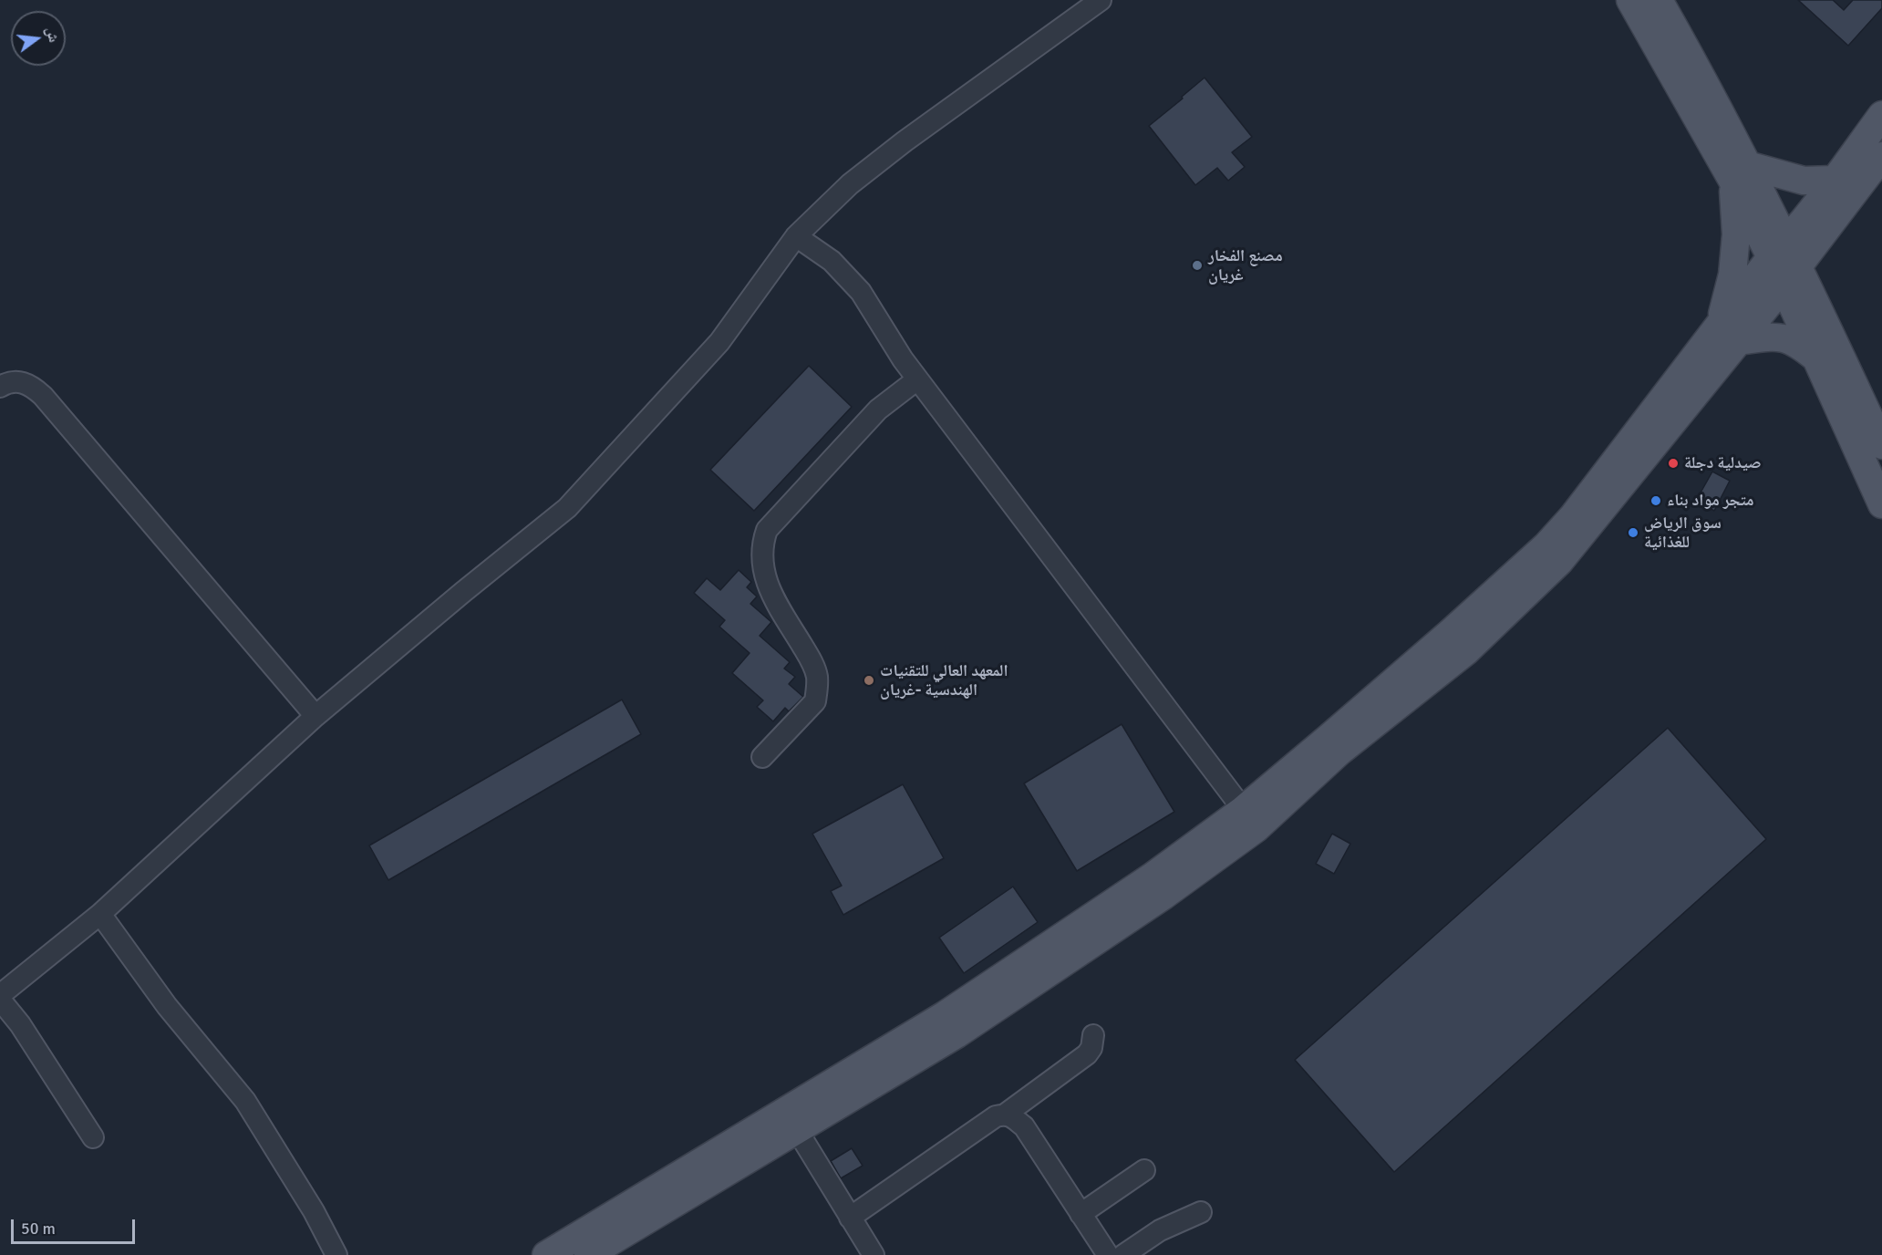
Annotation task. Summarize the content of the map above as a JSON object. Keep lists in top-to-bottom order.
{
  "places": [
    "مصنع الفخار غريان",
    "صيدلية دجلة",
    "متجر مواد بناء",
    "سوق الرياض للغذائية",
    "المعهد العالي للتقنيات الهندسية -غريان"
  ],
  "scale_bar": "50 m",
  "north": "right"
}
